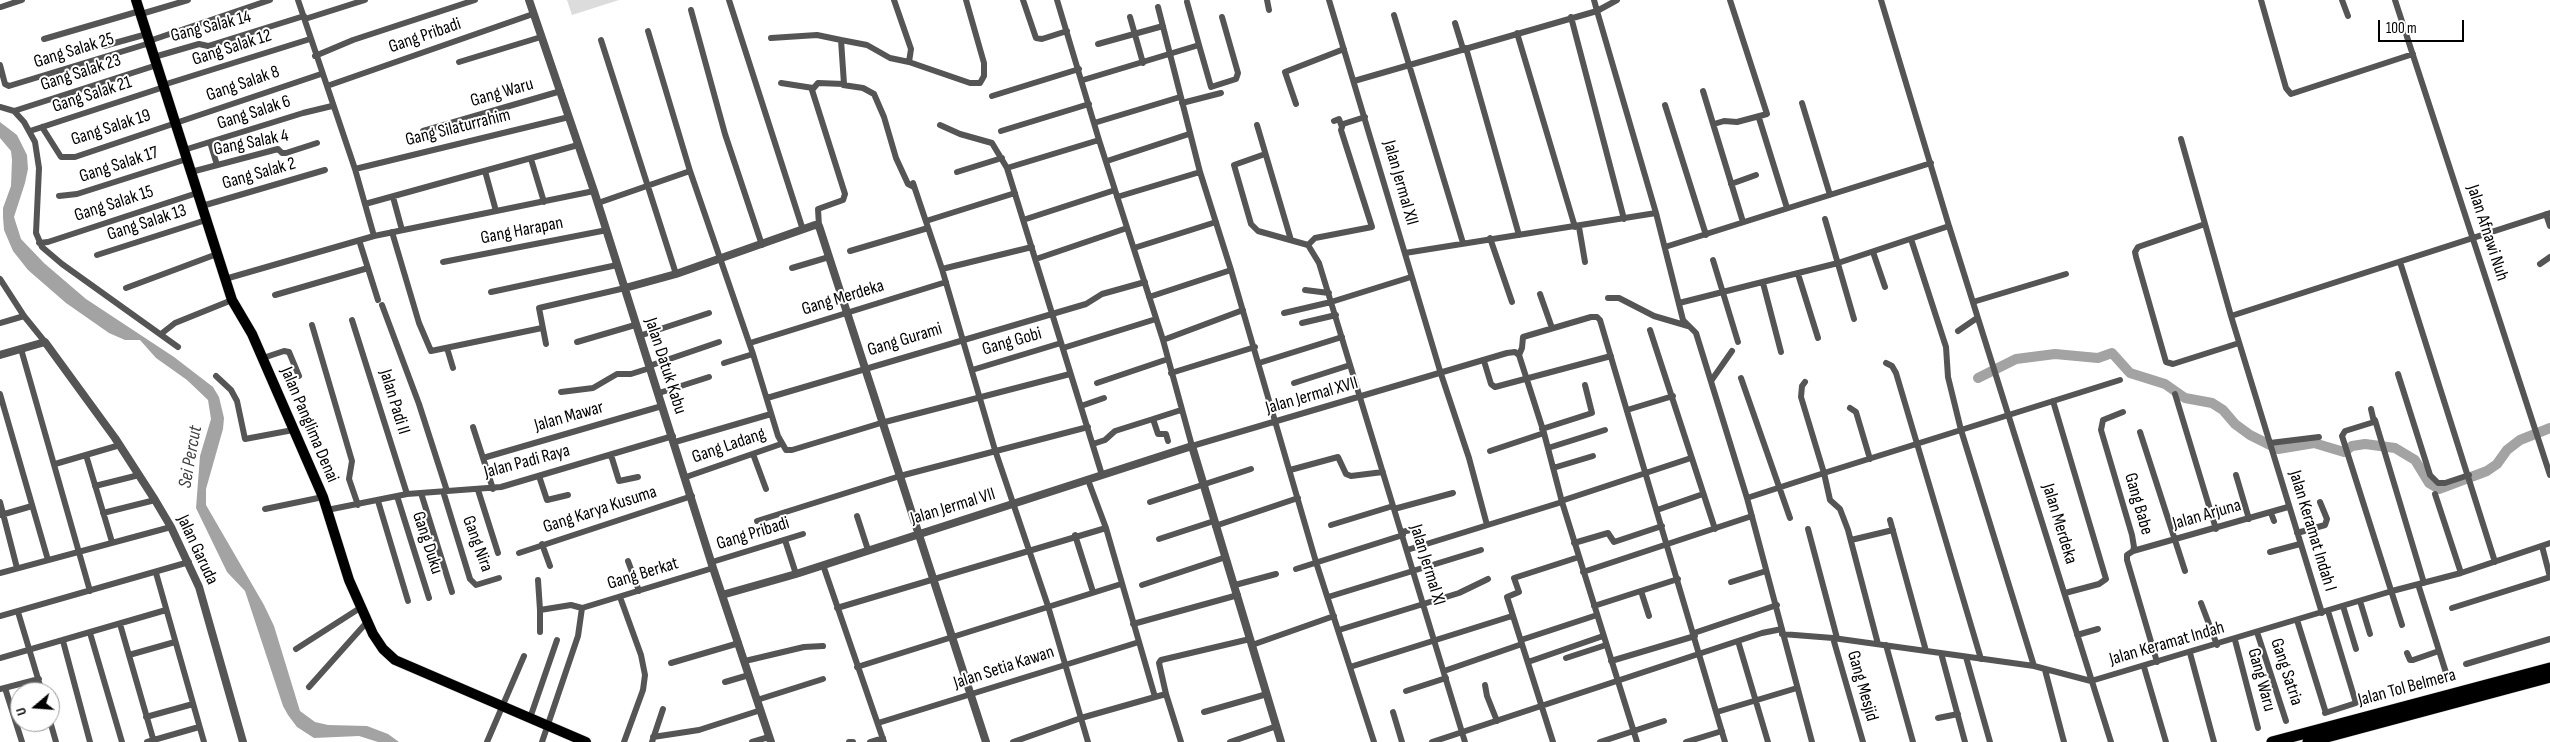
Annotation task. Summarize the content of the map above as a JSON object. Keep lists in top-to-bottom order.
{
  "streets": {
    "highway": ["Jalan Tol Belmera"],
    "main road": ["Jalan Panglima Denai"],
    "street": [
      "Gang Salak 14",
      "Gang Pribadi",
      "Gang Salak 12",
      "Gang Salak 25",
      "Gang Salak 23",
      "Gang Salak 8",
      "Gang Waru",
      "Gang Salak 21",
      "Gang Salak 6",
      "Gang Salak 19",
      "Gang Silaturrahim",
      "Gang Salak 4",
      "Gang Salak 17",
      "Gang Salak 2",
      "Jalan Jermal XII",
      "Gang Salak 15",
      "Gang Salak 13",
      "Gang Harapan",
      "Jalan Afnawi Nuh",
      "Gang Merdeka",
      "Gang Gurami",
      "Gang Gobi",
      "Jalan Datuk Kabu",
      "Jalan Jermal XVII",
      "Jalan Padi II",
      "Jalan Mawar",
      "Gang Ladang",
      "Jalan Padi Raya",
      "Gang Babe",
      "Jalan Jermal VII",
      "Gang Karya Kusuma",
      "Jalan Arjuna",
      "Jalan Merdeka",
      "Jalan Keramat Indah I",
      "Gang Duku",
      "Gang Nira",
      "Jalan Garuda",
      "Jalan Jermal XI",
      "Gang Berkat",
      "Jalan Keramat Indah",
      "Jalan Setia Kawan",
      "Gang Satria",
      "Gang Mesjid"
    ]
  },
  "crossings": [
    ["Gang Salak 14", "Gang Salak 23"],
    ["Gang Salak 14", "Jalan Panglima Denai"],
    ["Gang Pribadi", "Jalan Datuk Kabu"],
    ["Gang Pribadi", "Gang Berkat"],
    ["Gang Salak 12", "Gang Salak 21"],
    ["Gang Salak 12", "Jalan Panglima Denai"],
    ["Gang Salak 25", "Jalan Panglima Denai"],
    ["Gang Salak 23", "Jalan Panglima Denai"],
    ["Gang Salak 8", "Gang Salak 19"],
    ["Gang Salak 8", "Jalan Panglima Denai"],
    ["Gang Waru", "Jalan Datuk Kabu"],
    ["Gang Waru", "Jalan Keramat Indah"],
    ["Gang Salak 21", "Gang Salak 19"],
    ["Gang Salak 21", "Jalan Panglima Denai"],
    ["Gang Salak 6", "Gang Salak 17"],
    ["Gang Salak 6", "Jalan Panglima Denai"],
    ["Gang Salak 19", "Jalan Panglima Denai"],
    ["Gang Silaturrahim", "Jalan Datuk Kabu"],
    ["Gang Salak 4", "Jalan Panglima Denai"],
    ["Gang Salak 17", "Jalan Panglima Denai"],
    ["Gang Salak 2", "Jalan Panglima Denai"],
    ["Jalan Jermal XII", "Jalan Jermal XVII"],
    ["Gang Salak 15", "Jalan Panglima Denai"],
    ["Gang Salak 13", "Jalan Panglima Denai"],
    ["Gang Harapan", "Jalan Datuk Kabu"],
    ["Jalan Datuk Kabu", "Jalan Mawar"],
    ["Jalan Datuk Kabu", "Gang Ladang"],
    ["Jalan Datuk Kabu", "Jalan Padi Raya"],
    ["Jalan Datuk Kabu", "Jalan Jermal VII"],
    ["Jalan Datuk Kabu", "Gang Karya Kusuma"],
    ["Jalan Datuk Kabu", "Gang Berkat"],
    ["Jalan Jermal XVII", "Jalan Jermal VII"],
    ["Jalan Jermal XVII", "Jalan Jermal XI"],
    ["Jalan Padi II", "Jalan Padi Raya"],
    ["Jalan Panglima Denai", "Jalan Padi Raya"],
    ["Jalan Padi Raya", "Gang Duku"],
    ["Jalan Padi Raya", "Gang Nira"],
    ["Gang Babe", "Jalan Arjuna"],
    ["Gang Babe", "Jalan Keramat Indah"],
    ["Jalan Arjuna", "Jalan Keramat Indah I"],
    ["Jalan Merdeka", "Jalan Keramat Indah"],
    ["Jalan Keramat Indah I", "Jalan Keramat Indah"],
    ["Jalan Jermal XI", "Jalan Keramat Indah"],
    ["Jalan Keramat Indah", "Gang Satria"],
    ["Jalan Keramat Indah", "Gang Mesjid"]
  ],
  "water": ["Sei Percut"],
  "scale_bar": "100 m",
  "north": "left"
}
